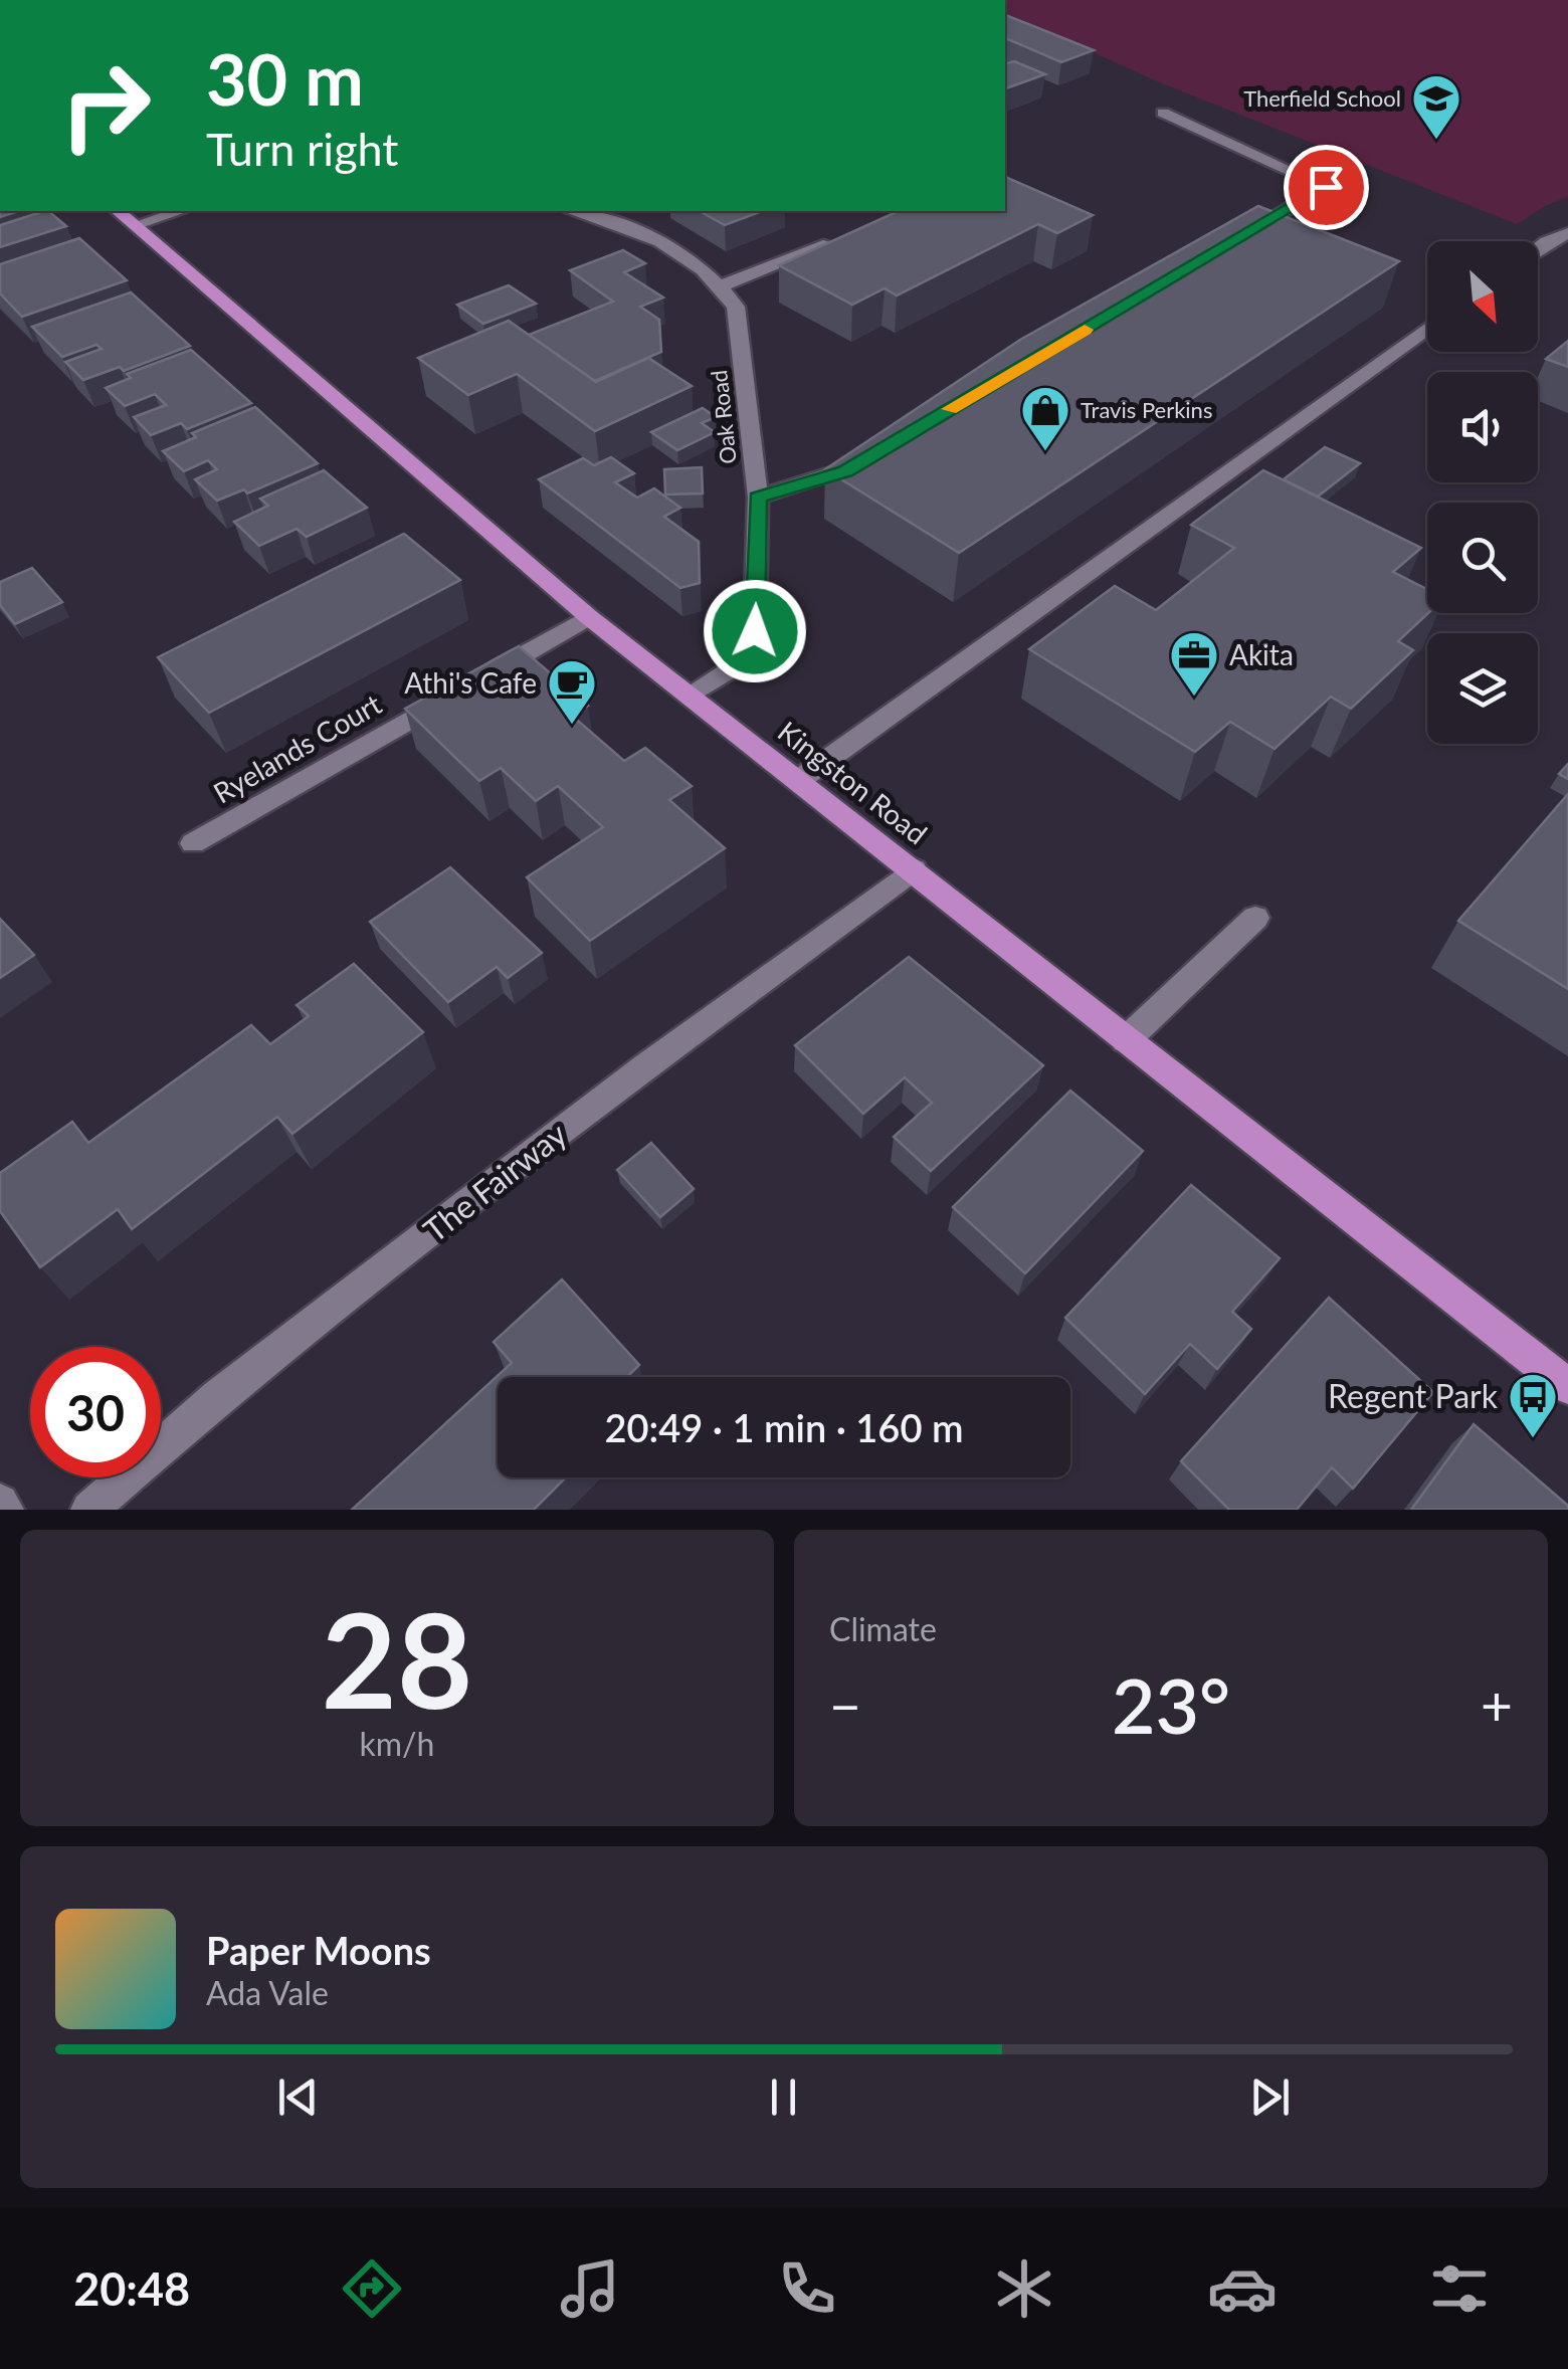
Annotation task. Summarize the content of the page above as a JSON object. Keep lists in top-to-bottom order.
{
  "streets": {
    "main road": ["Kingston Road"],
    "street": ["Oak Road", "Ryelands Court", "The Fairway"]
  },
  "crossings": [
    ["Oak Road", "Kingston Road"],
    ["Ryelands Court", "Kingston Road"],
    ["Kingston Road", "The Fairway"]
  ],
  "places": {
    "school or university": ["Therfield School"],
    "shop": ["Travis Perkins"],
    "office": ["Akita"],
    "cafe": ["Athi's Cafe"],
    "bus stop": ["Regent Park"]
  },
  "north": "bottom right",
  "page": {
    "turn": ["30 m", "Turn right"],
    "limit": "30",
    "trip": "20:49 · 1 min · 160 m",
    "tile": [
      ["28", "km/h"],
      "Climate"
    ],
    "heat": ["−", "23°", "+"],
    "song": ["Paper Moons", "Ada Vale"],
    "tabs": "20:48"
  }
}
